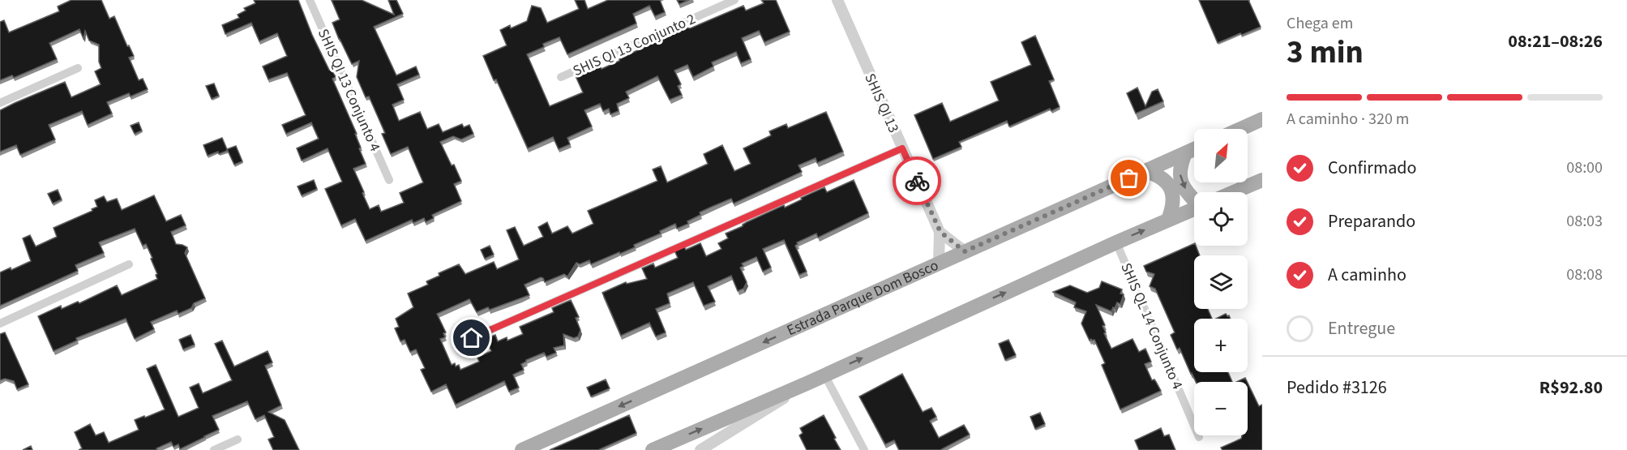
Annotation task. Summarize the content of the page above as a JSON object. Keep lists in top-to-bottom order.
{
  "streets": {
    "main road": ["Estrada Parque Dom Bosco"],
    "street": [
      "SHIS QI 13 Conjunto 2",
      "SHIS QI 13 Conjunto 4",
      "SHIS QI 13",
      "SHIS QL 14 Conjunto 4"
    ]
  },
  "crossings": [
    ["SHIS QI 13", "Estrada Parque Dom Bosco"]
  ],
  "north": "top right",
  "page": {
    "heading": ["3 min", "Chega em", "08:21–08:26"],
    "panel": ["Pedido #3126", "R$92.80"],
    "bar": "A caminho · 320 m",
    "map_buttons": ["+", "−"],
    "list": [
      ["Confirmado", "08:00"],
      ["Preparando", "08:03"],
      ["A caminho", "08:08"],
      "Entregue"
    ]
  }
}
